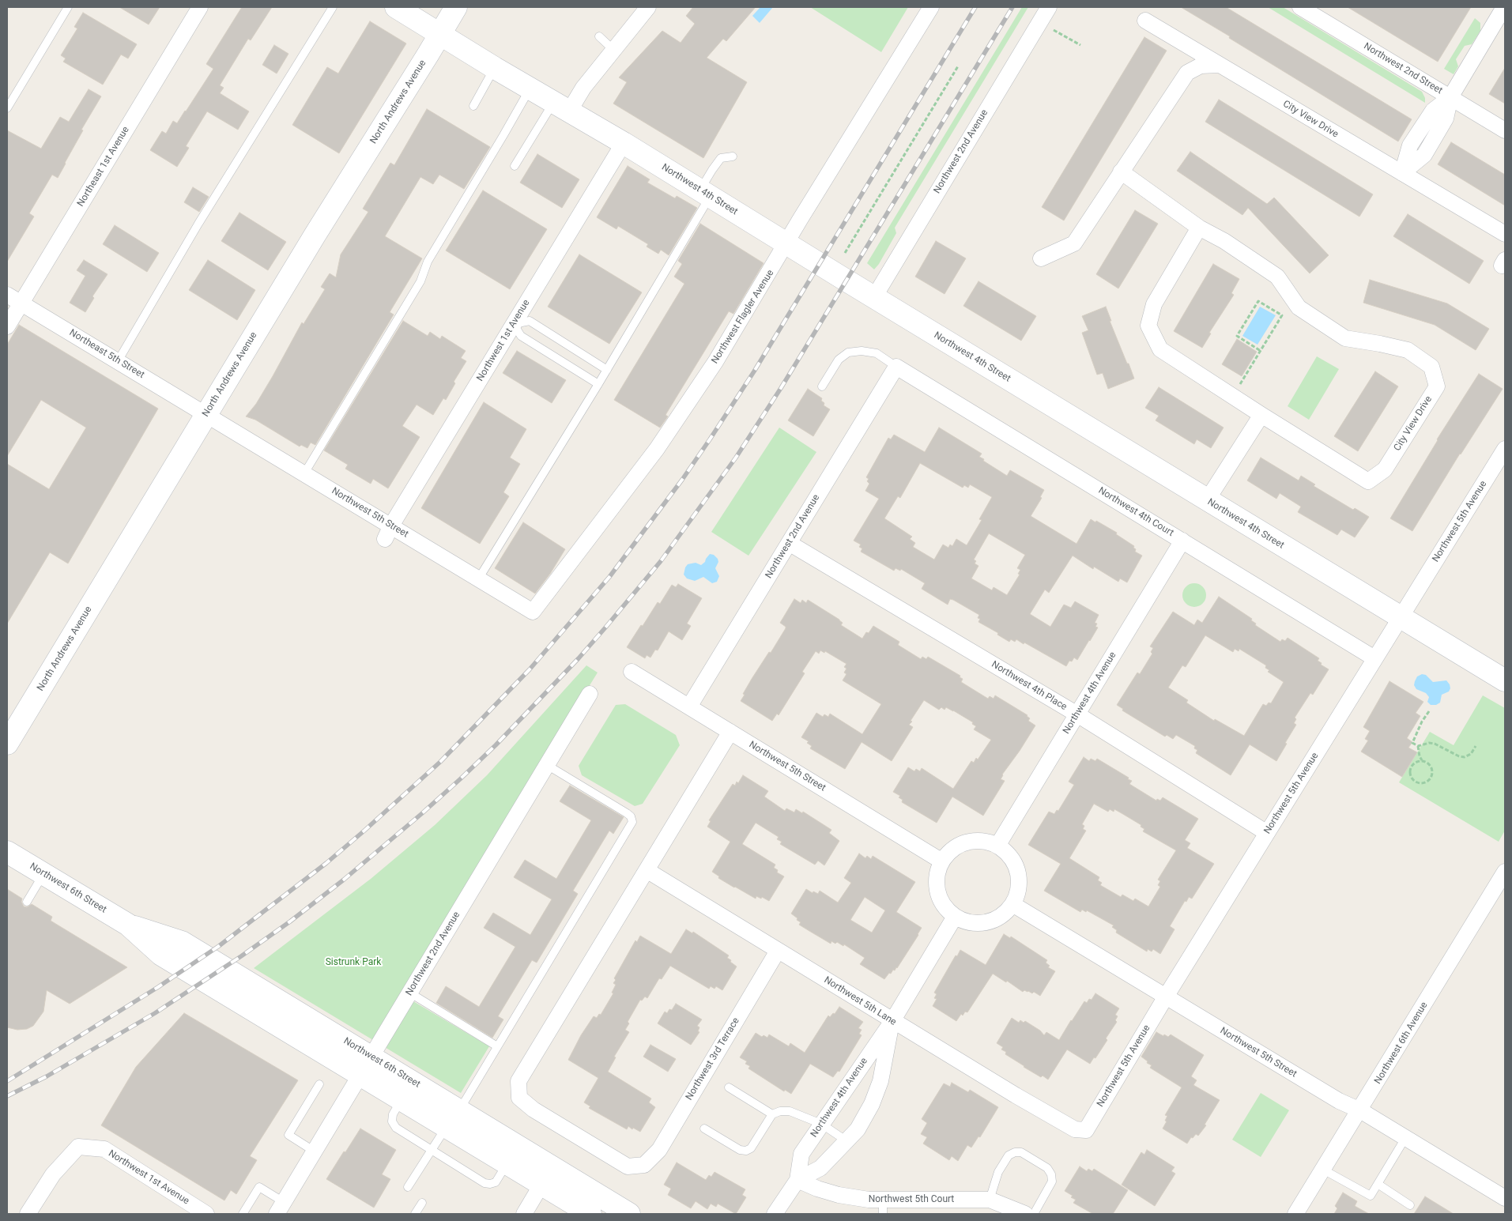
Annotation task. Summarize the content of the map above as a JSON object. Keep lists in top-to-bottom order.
{
  "streets": {
    "street": [
      "Northwest 2nd Street",
      "North Andrews Avenue",
      "City View Drive",
      "Northwest 2nd Avenue",
      "Northeast 1st Avenue",
      "Northwest 4th Street",
      "Northwest Flagler Avenue",
      "Northwest 1st Avenue",
      "Northeast 5th Street",
      "Northwest 4th Court",
      "Northwest 5th Street",
      "Northwest 5th Avenue",
      "Northwest 4th Place",
      "Northwest 4th Avenue",
      "Northwest 6th Street",
      "Northwest 5th Lane",
      "Northwest 6th Avenue",
      "Northwest 3rd Terrace",
      "Northwest 5th Court"
    ]
  },
  "crossings": [
    ["North Andrews Avenue", "Northwest 4th Street"],
    ["North Andrews Avenue", "Northeast 5th Street"],
    ["North Andrews Avenue", "Northwest 5th Street"],
    ["Northwest 2nd Avenue", "Northwest 4th Street"],
    ["Northwest 2nd Avenue", "Northwest 4th Court"],
    ["Northwest 2nd Avenue", "Northwest 5th Street"],
    ["Northwest 2nd Avenue", "Northwest 4th Place"],
    ["Northwest 2nd Avenue", "Northwest 6th Street"],
    ["Northeast 1st Avenue", "Northeast 5th Street"],
    ["Northwest 4th Street", "Northwest Flagler Avenue"],
    ["Northwest 4th Street", "Northwest 1st Avenue"],
    ["Northwest 4th Street", "Northwest 5th Avenue"],
    ["Northwest Flagler Avenue", "Northwest 5th Street"],
    ["Northwest 1st Avenue", "Northwest 5th Street"],
    ["Northeast 5th Street", "Northwest 5th Street"],
    ["Northwest 4th Court", "Northwest 5th Avenue"],
    ["Northwest 4th Court", "Northwest 4th Avenue"],
    ["Northwest 5th Street", "Northwest 5th Avenue"],
    ["Northwest 5th Street", "Northwest 4th Avenue"],
    ["Northwest 5th Street", "Northwest 6th Avenue"],
    ["Northwest 5th Avenue", "Northwest 4th Place"],
    ["Northwest 5th Avenue", "Northwest 5th Lane"],
    ["Northwest 4th Place", "Northwest 4th Avenue"],
    ["Northwest 4th Avenue", "Northwest 5th Lane"],
    ["Northwest 4th Avenue", "Northwest 5th Court"],
    ["Northwest 5th Lane", "Northwest 3rd Terrace"]
  ],
  "parks": ["Sistrunk Park"]
}
